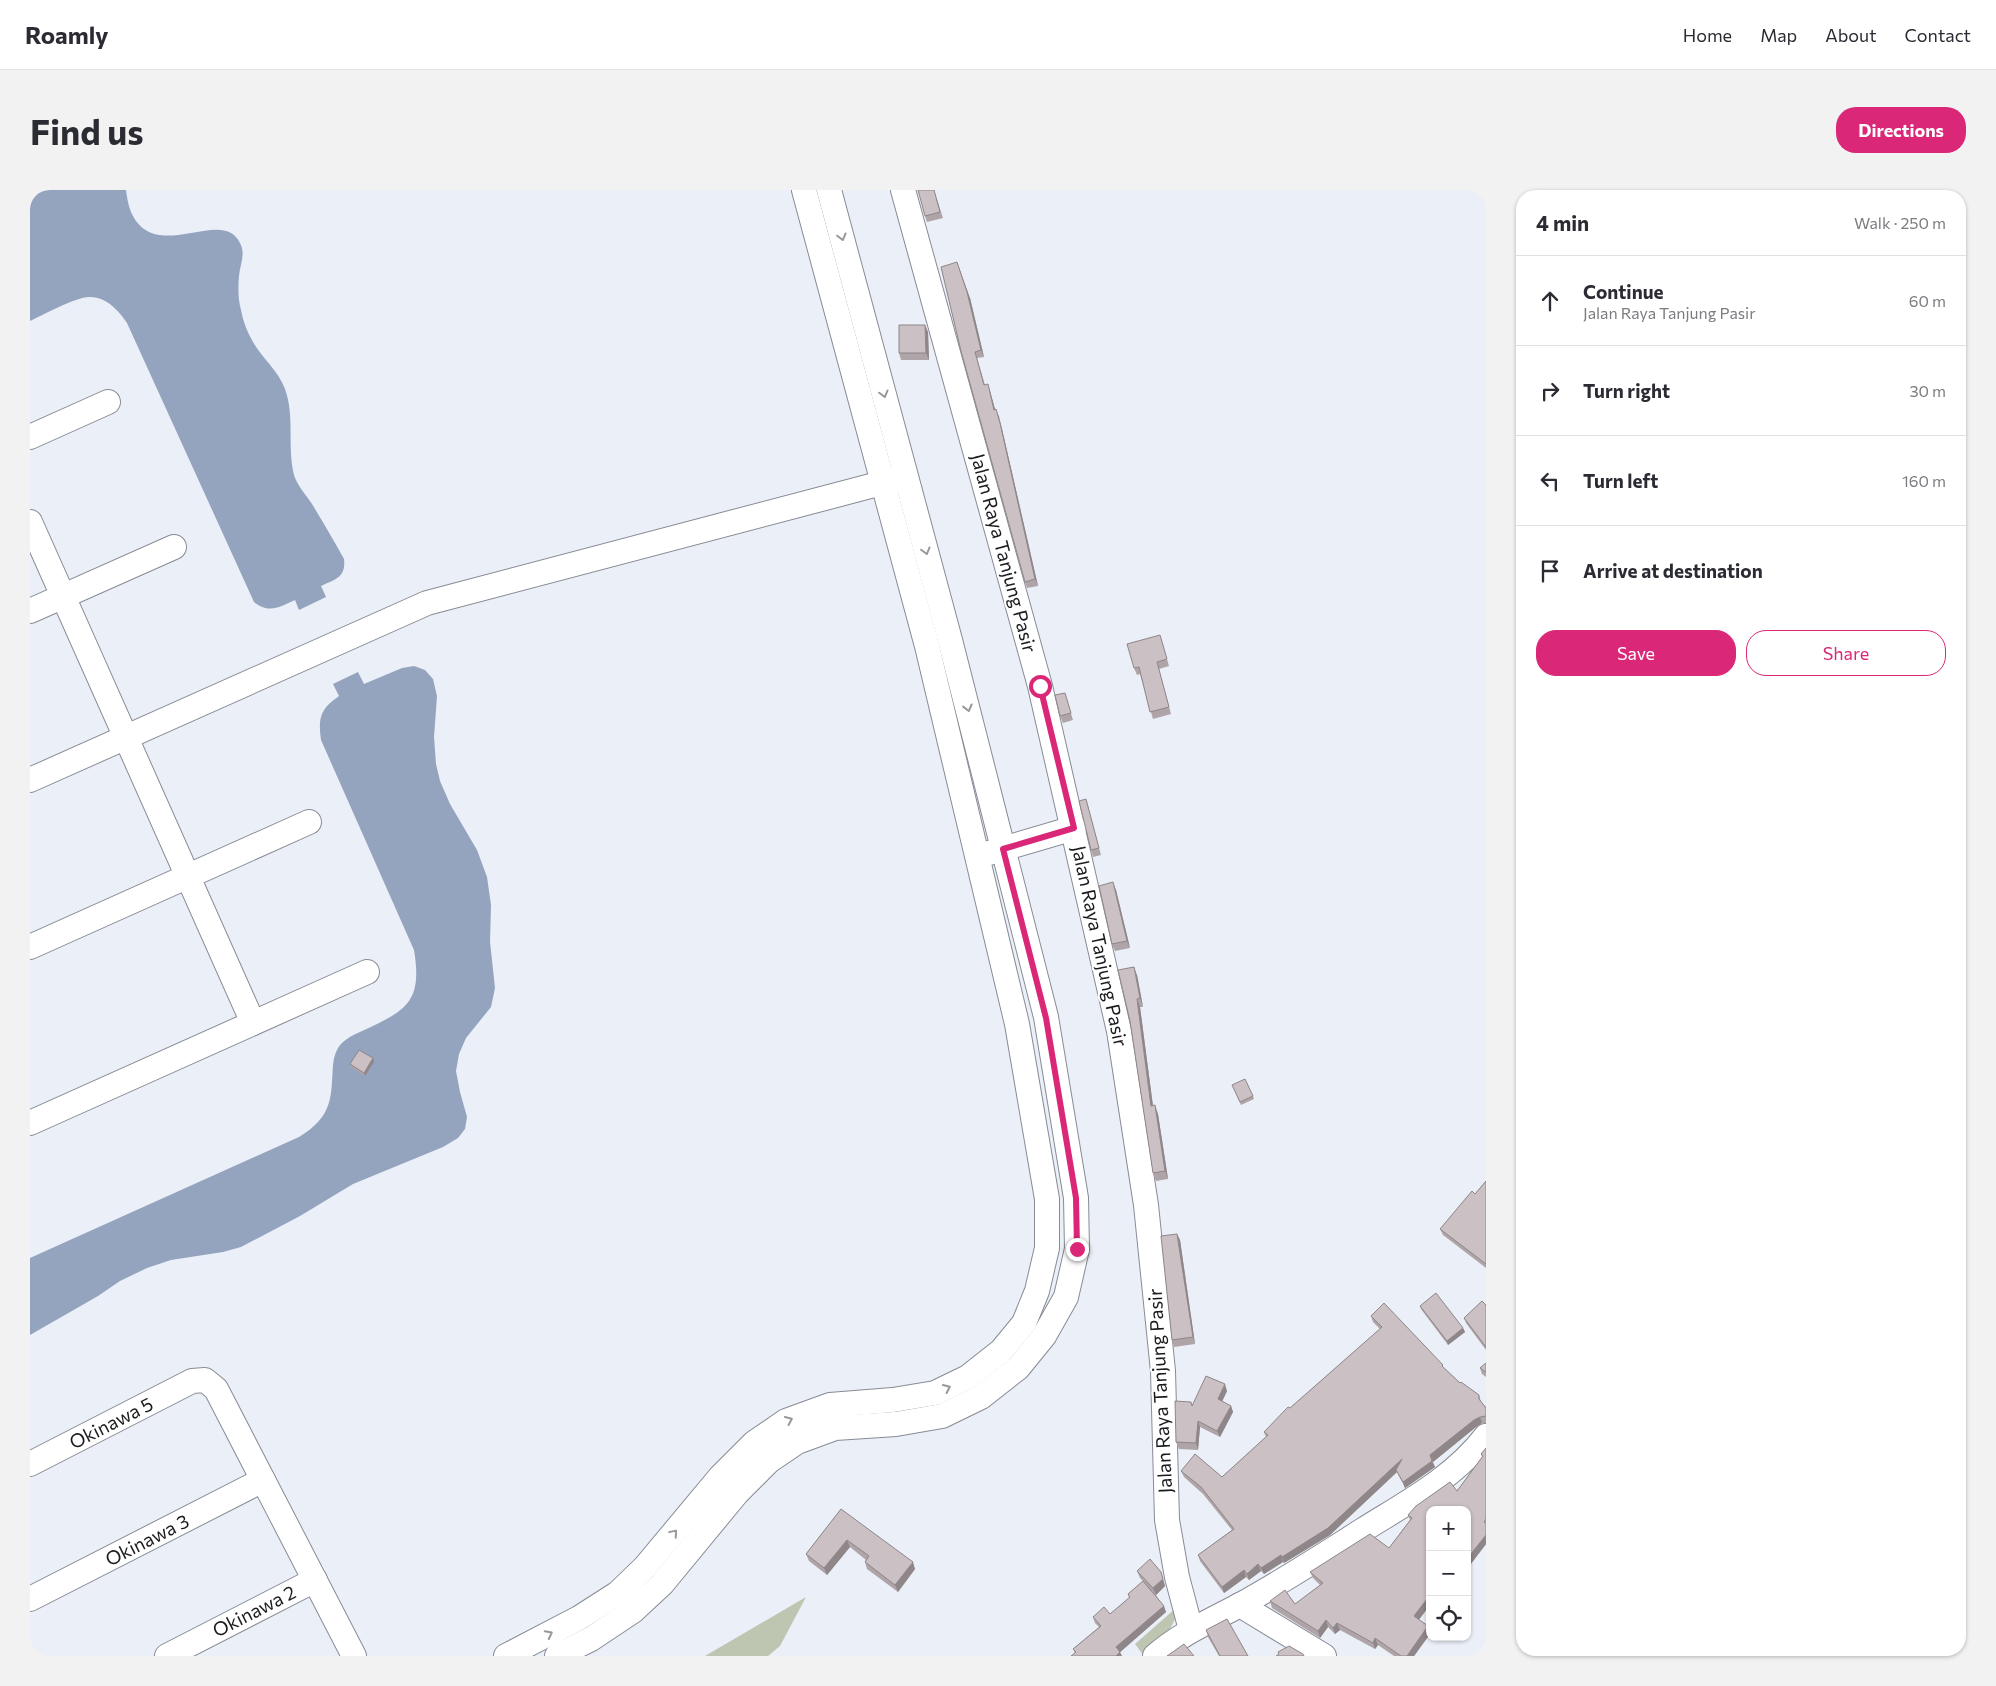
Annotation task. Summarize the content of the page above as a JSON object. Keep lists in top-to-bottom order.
{
  "streets": {
    "street": [
      "Jalan Raya Tanjung Pasir",
      "Okinawa 5",
      "Okinawa 3",
      "Okinawa 2"
    ]
  },
  "crossings": [
    ["Okinawa 5", "Okinawa 3"]
  ],
  "page": {
    "header": "Roamly",
    "nav": [
      "Home",
      "Map",
      "About",
      "Contact"
    ],
    "buttons": [
      "Directions",
      ["Save", "Share"]
    ],
    "title": "Find us",
    "heading": ["4 min", "Walk · 250 m"],
    "list": [
      ["Continue", "Jalan Raya Tanjung Pasir", "60 m"],
      ["Turn right", "30 m"],
      ["Turn left", "160 m"],
      "Arrive at destination"
    ],
    "map_buttons": ["+", "−"]
  }
}
